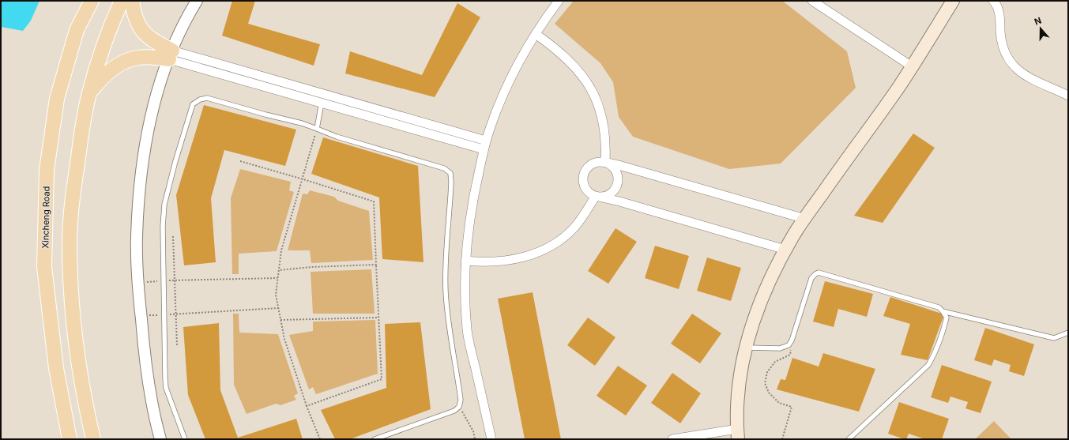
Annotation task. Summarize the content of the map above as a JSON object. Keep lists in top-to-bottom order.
{
  "streets": {
    "main road": ["Xincheng Road"]
  },
  "north": "top"
}
